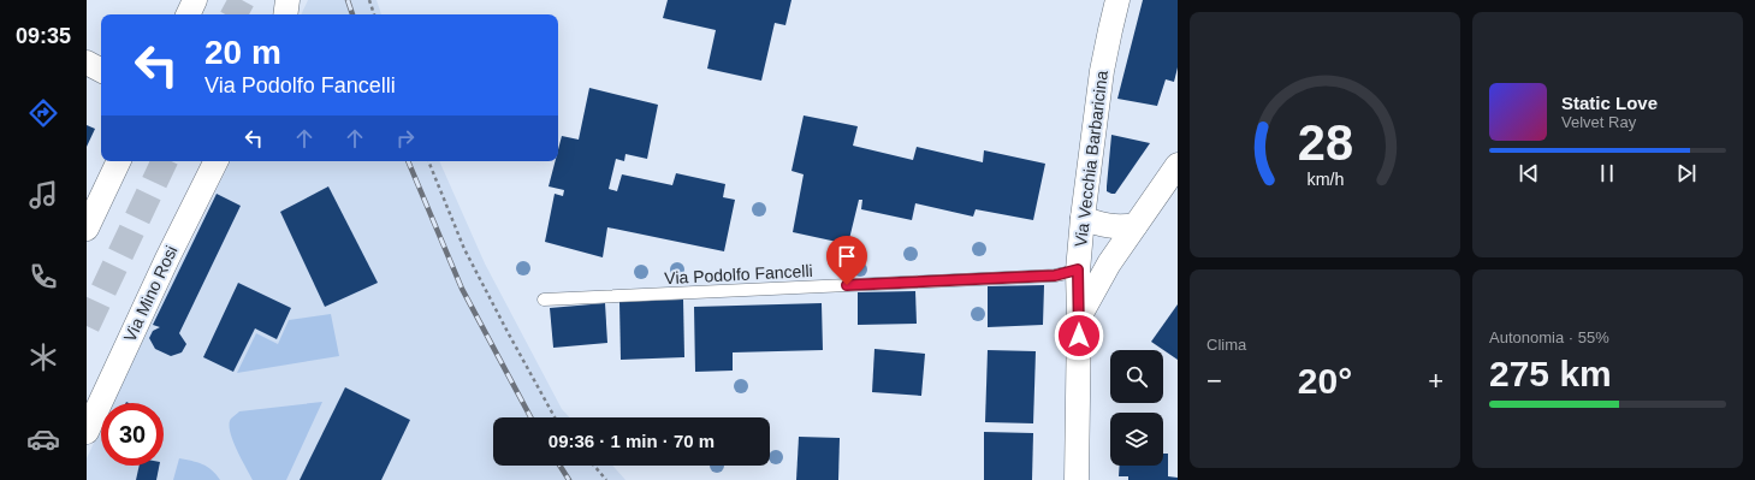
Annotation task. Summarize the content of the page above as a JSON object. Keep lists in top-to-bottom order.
{
  "streets": {
    "street": ["Via Vecchia Barbaricina", "Via Mino Rosi"],
    "lane": ["Via Podolfo Fancelli"]
  },
  "crossings": [
    ["Via Vecchia Barbaricina", "Via Podolfo Fancelli"]
  ],
  "page": {
    "tabs": "09:35",
    "turn": ["20 m", "Via Podolfo Fancelli"],
    "song": ["Static Love", "Velvet Ray"],
    "tile": [
      "Clima",
      ["Autonomia · 55%", "275 km"]
    ],
    "heat": ["−", "20°", "+"],
    "limit": "30",
    "trip": "09:36 · 1 min · 70 m",
    "gauge": ["28", "km/h"]
  }
}
